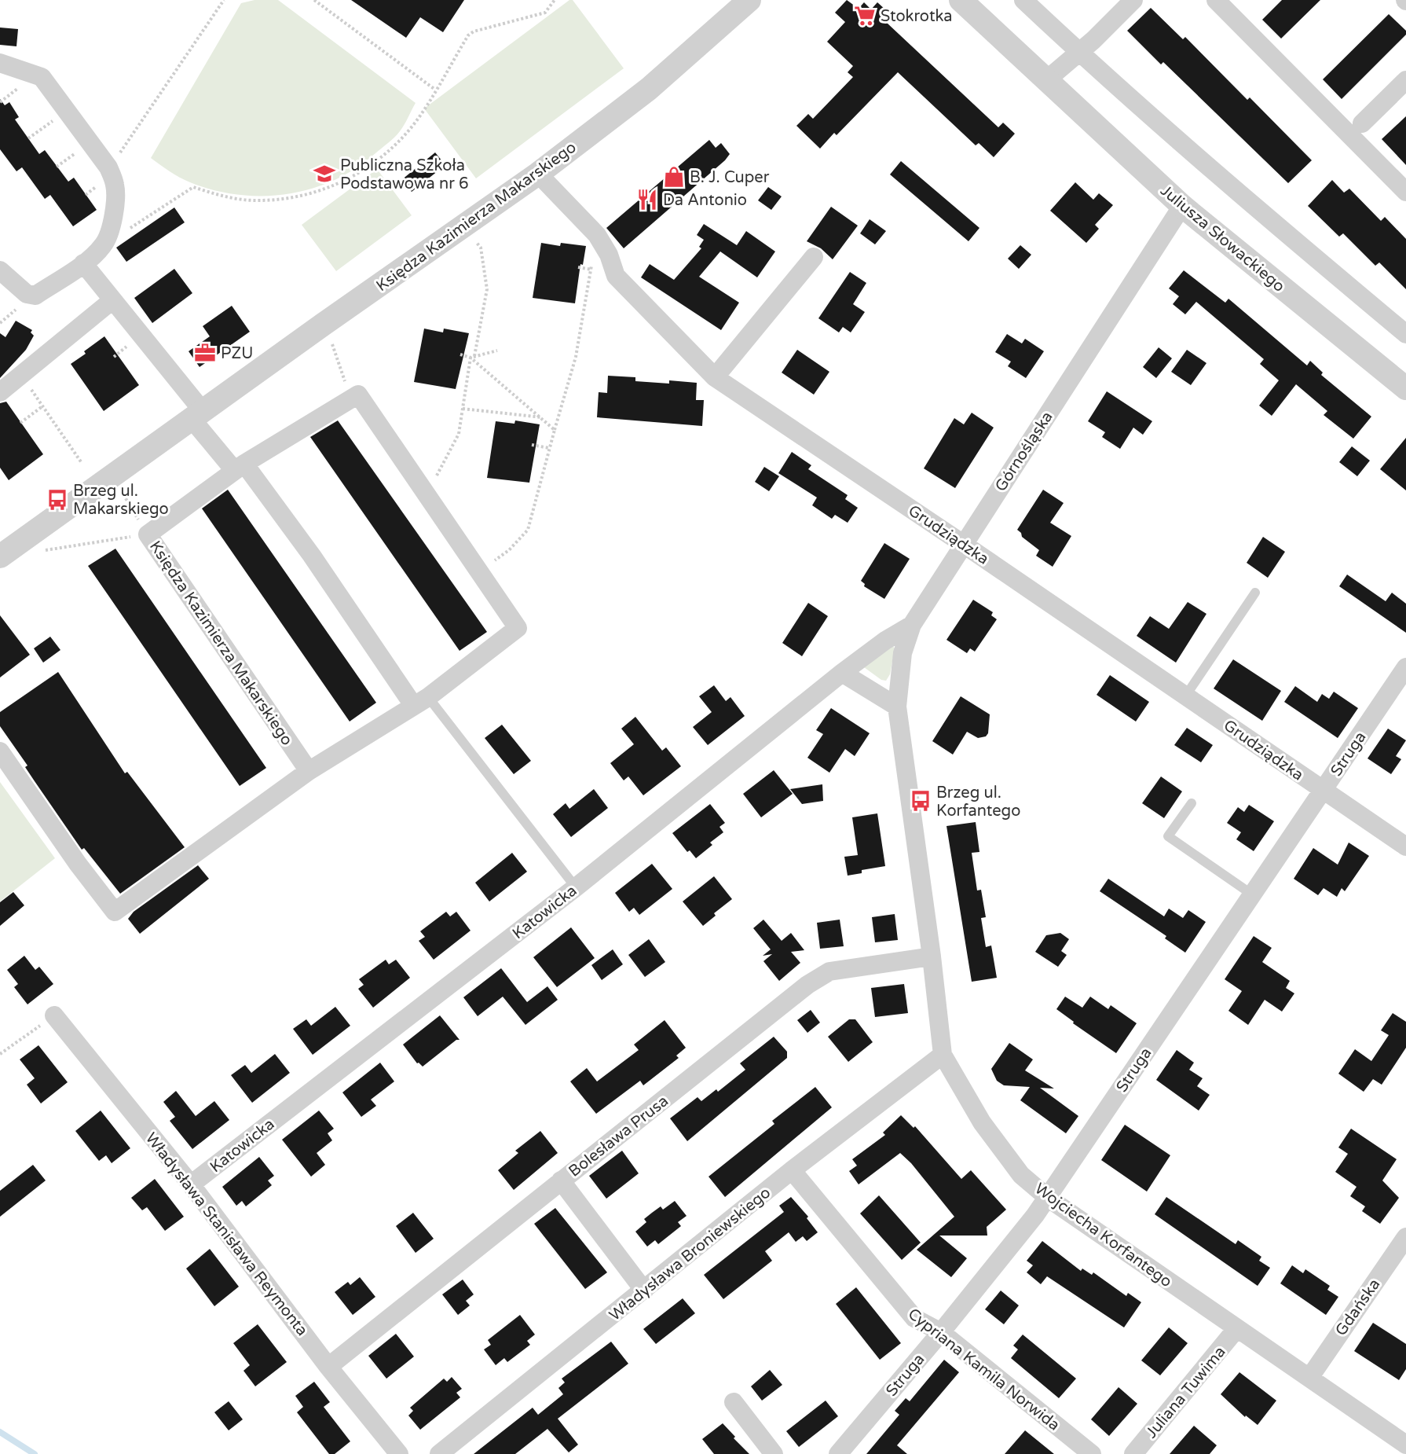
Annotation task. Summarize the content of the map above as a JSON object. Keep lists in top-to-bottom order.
{
  "streets": {
    "street": [
      "Księdza Kazimierza Makarskiego",
      "Juliusza Słowackiego",
      "Górnośląska",
      "Grudziądzka",
      "Struga",
      "Katowicka",
      "Bolesława Prusa",
      "Władysława Stanisława Reymonta",
      "Wojciecha Korfantego",
      "Władysława Broniewskiego",
      "Gdańska",
      "Cypriana Kamila Norwida",
      "Juliana Tuwima"
    ]
  },
  "crossings": [
    ["Księdza Kazimierza Makarskiego", "Grudziądzka"],
    ["Juliusza Słowackiego", "Górnośląska"],
    ["Górnośląska", "Grudziądzka"],
    ["Górnośląska", "Katowicka"],
    ["Górnośląska", "Wojciecha Korfantego"],
    ["Grudziądzka", "Struga"],
    ["Struga", "Wojciecha Korfantego"],
    ["Struga", "Cypriana Kamila Norwida"],
    ["Katowicka", "Władysława Stanisława Reymonta"],
    ["Bolesława Prusa", "Władysława Stanisława Reymonta"],
    ["Bolesława Prusa", "Wojciecha Korfantego"],
    ["Wojciecha Korfantego", "Władysława Broniewskiego"],
    ["Wojciecha Korfantego", "Gdańska"],
    ["Wojciecha Korfantego", "Juliana Tuwima"],
    ["Władysława Broniewskiego", "Cypriana Kamila Norwida"]
  ],
  "places": {
    "supermarket": ["Stokrotka"],
    "school or university": ["Publiczna Szkoła Podstawowa nr 6"],
    "shop": ["B. J. Cuper"],
    "restaurant": ["Da Antonio"],
    "office": ["PZU"],
    "bus stop": ["Brzeg ul. Makarskiego", "Brzeg ul. Korfantego"]
  }
}
